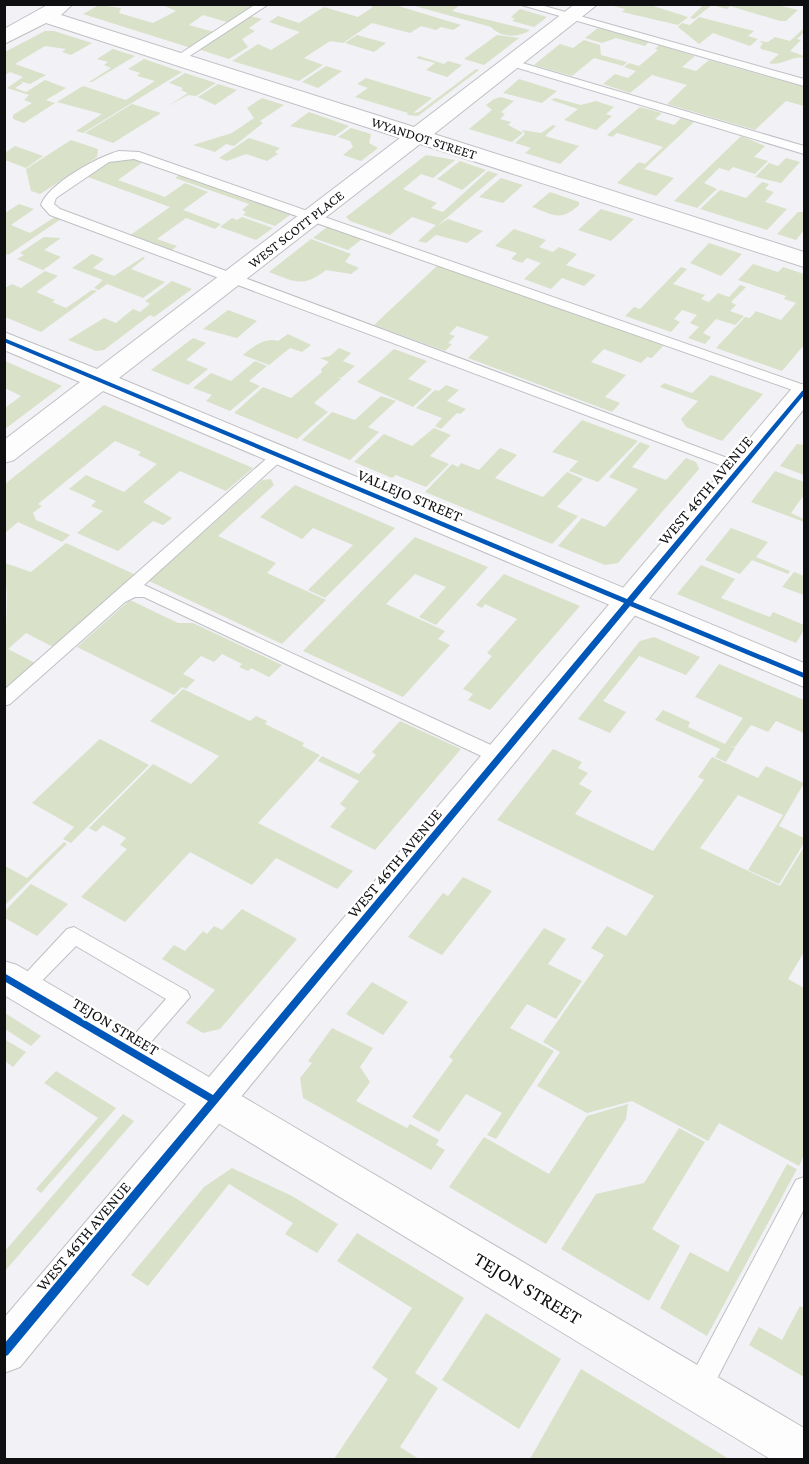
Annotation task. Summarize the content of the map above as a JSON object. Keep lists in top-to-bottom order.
{
  "streets": {
    "street": [
      "WYANDOT STREET",
      "WEST SCOTT PLACE",
      "WEST 46TH AVENUE",
      "VALLEJO STREET",
      "TEJON STREET"
    ]
  },
  "crossings": [
    ["WYANDOT STREET", "WEST SCOTT PLACE"],
    ["WEST SCOTT PLACE", "VALLEJO STREET"],
    ["WEST 46TH AVENUE", "VALLEJO STREET"],
    ["WEST 46TH AVENUE", "TEJON STREET"]
  ]
}
